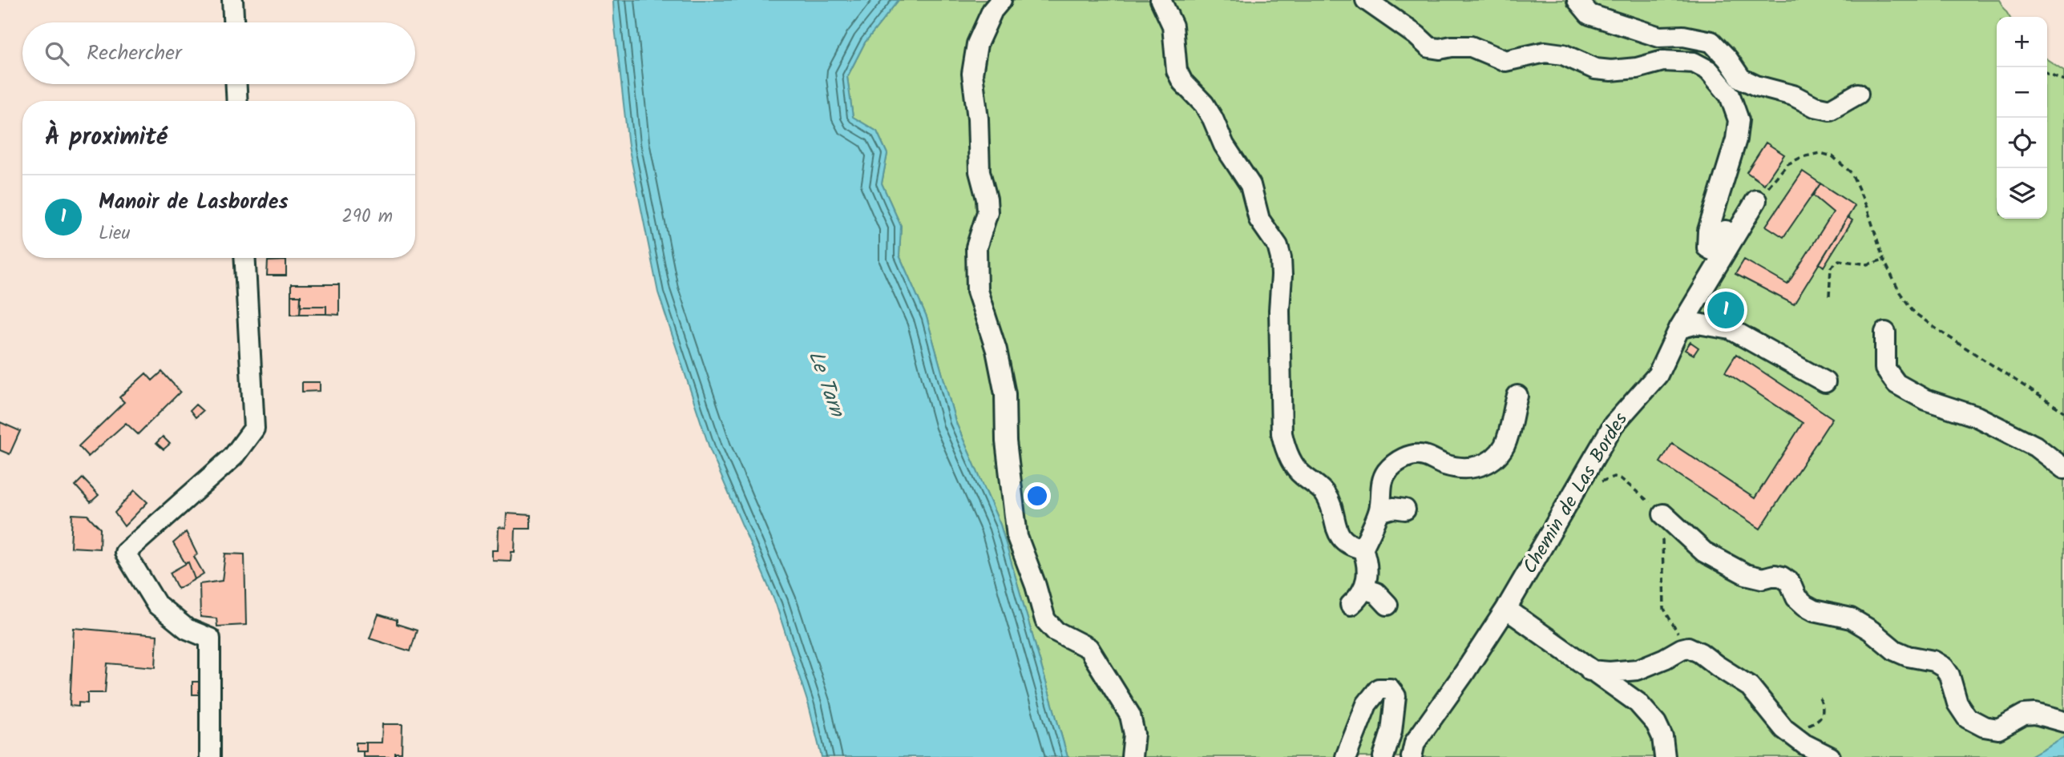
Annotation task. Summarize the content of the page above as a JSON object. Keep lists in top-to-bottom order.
{
  "streets": {
    "street": ["Chemin de Las Bordes"]
  },
  "water": ["Le Tarn"],
  "page": {
    "map_buttons": ["+", "−"],
    "search": "Rechercher",
    "heading": "À proximité",
    "list": [
      {
        "mark": "1",
        "name": "Manoir de Lasbordes",
        "note": "Lieu",
        "value": "290 m"
      }
    ],
    "pins": "1"
  }
}
